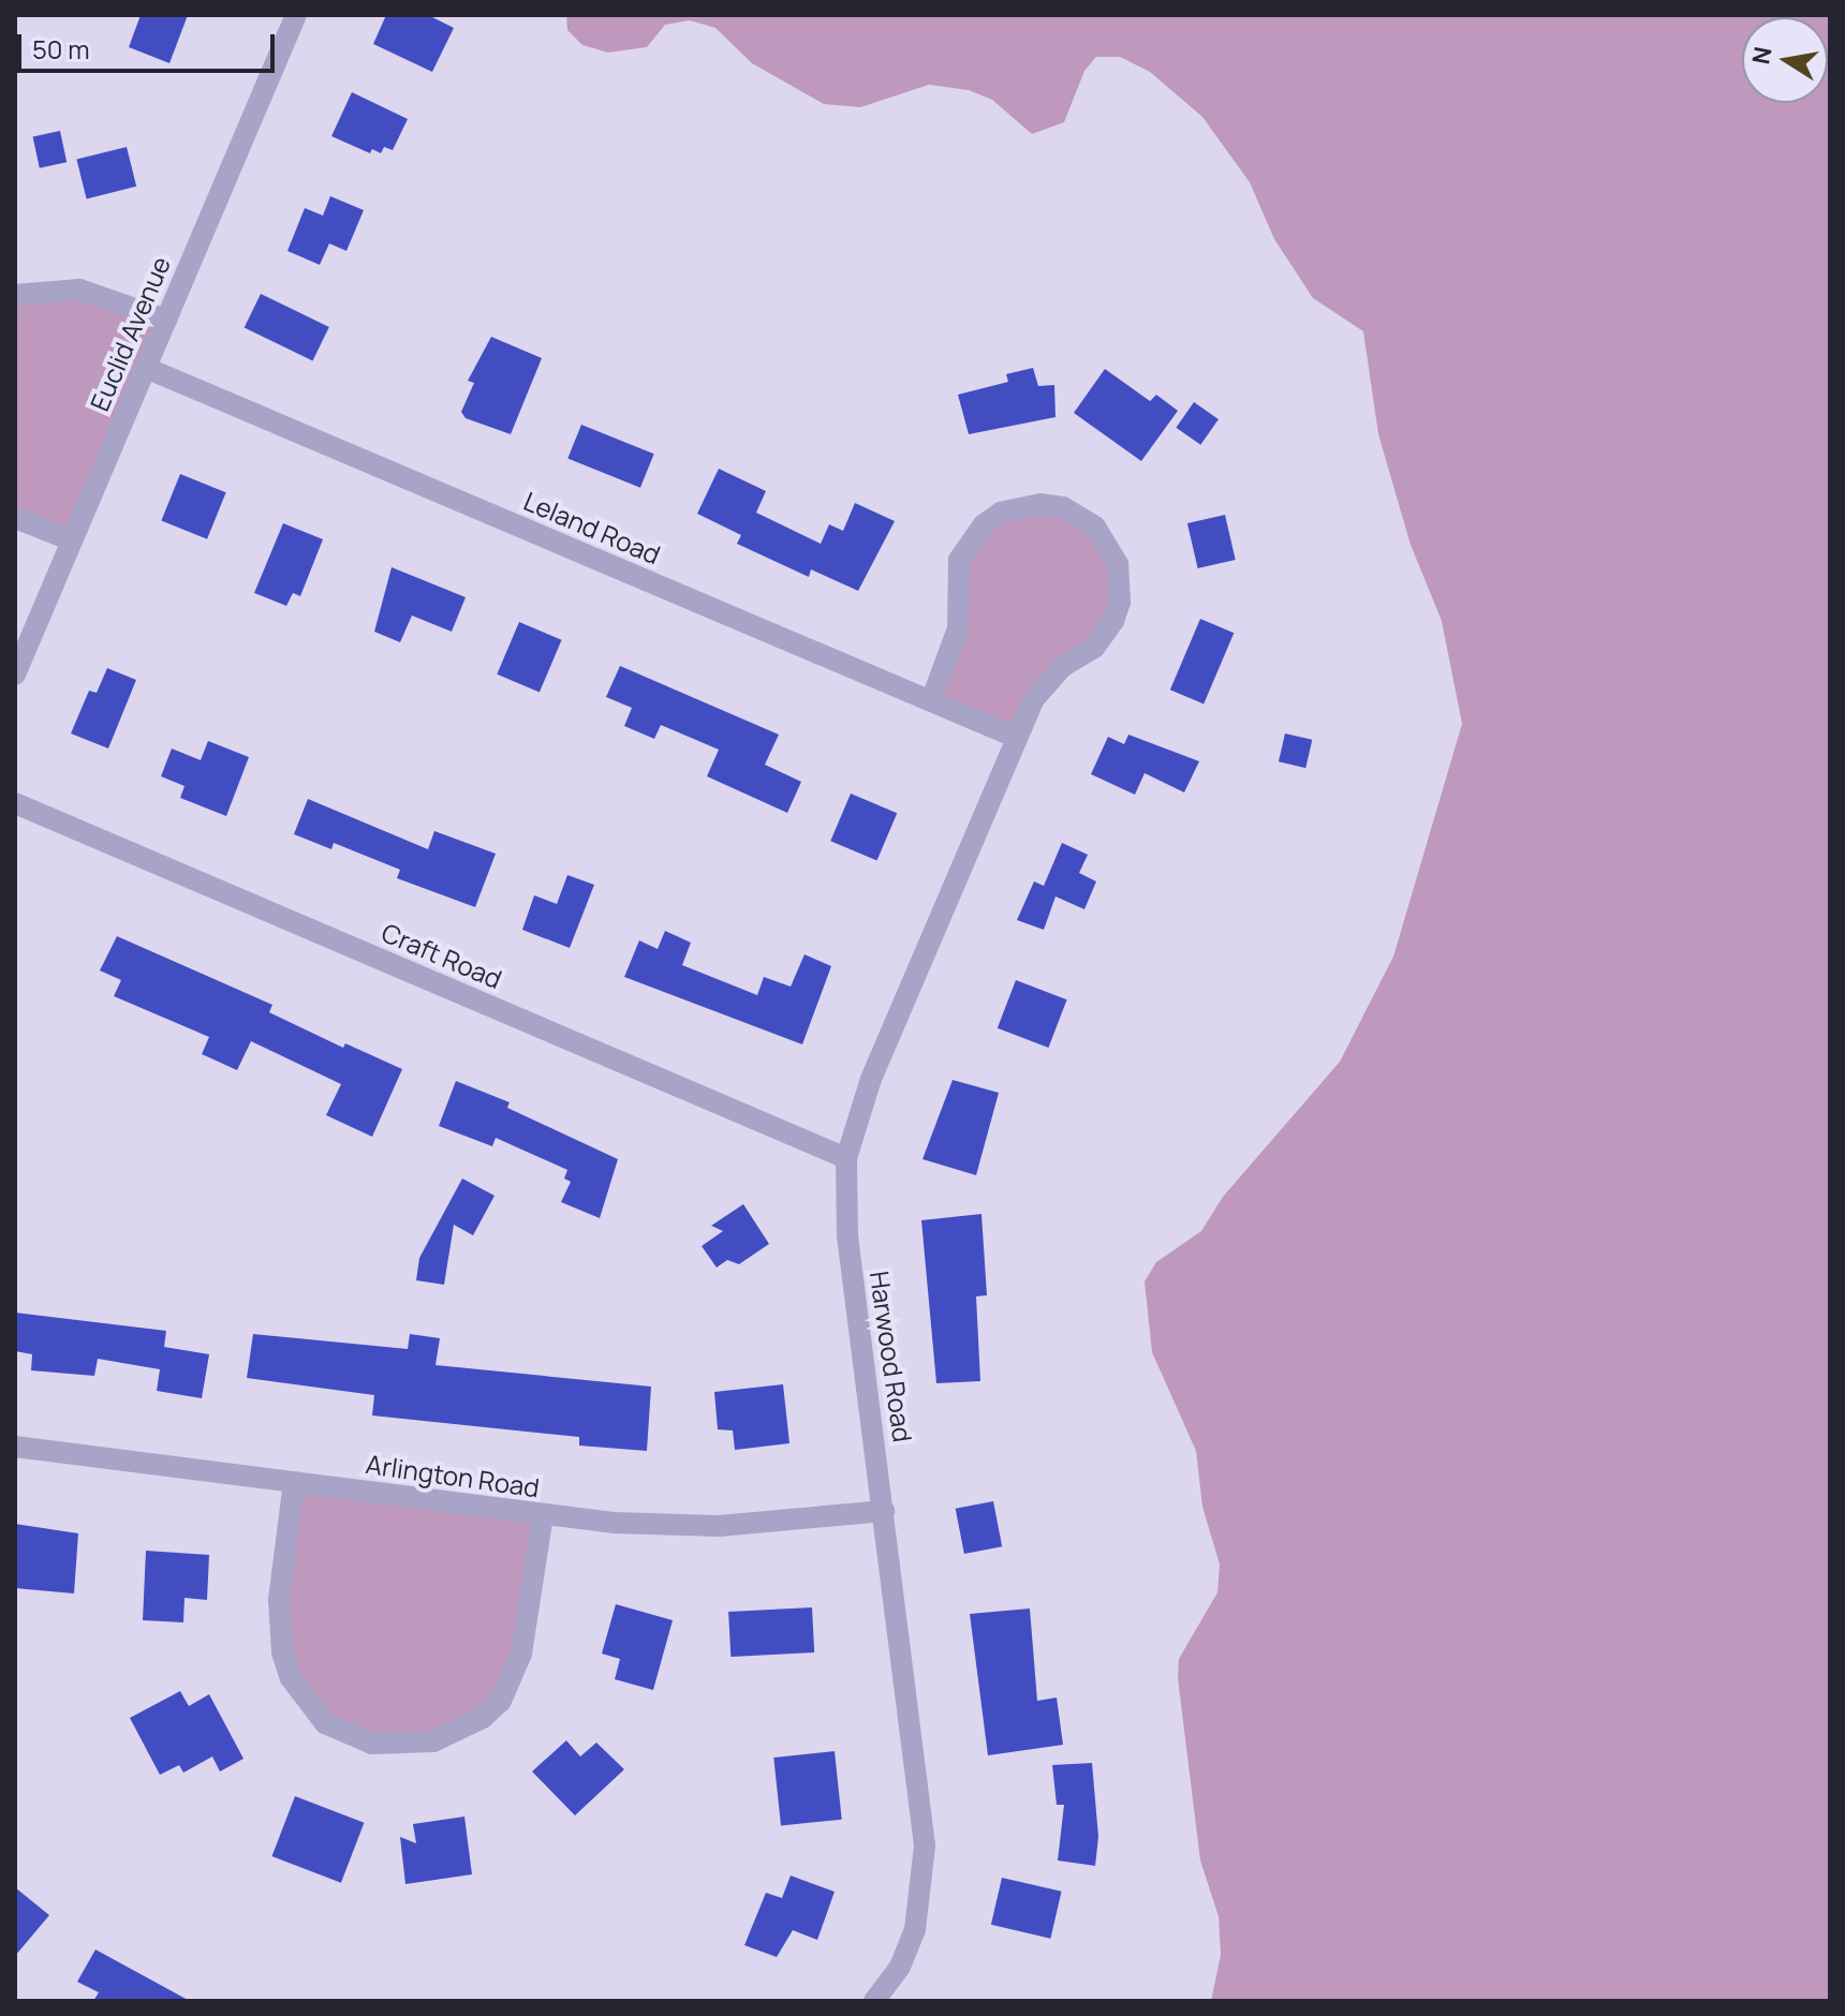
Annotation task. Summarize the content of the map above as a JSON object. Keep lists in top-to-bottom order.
{
  "streets": {
    "street": [
      "Euclid Avenue",
      "Leland Road",
      "Craft Road",
      "Harwood Road",
      "Arlington Road"
    ]
  },
  "crossings": [
    ["Euclid Avenue", "Leland Road"],
    ["Leland Road", "Harwood Road"],
    ["Craft Road", "Harwood Road"],
    ["Harwood Road", "Arlington Road"]
  ],
  "scale_bar": "50 m",
  "north": "left"
}
